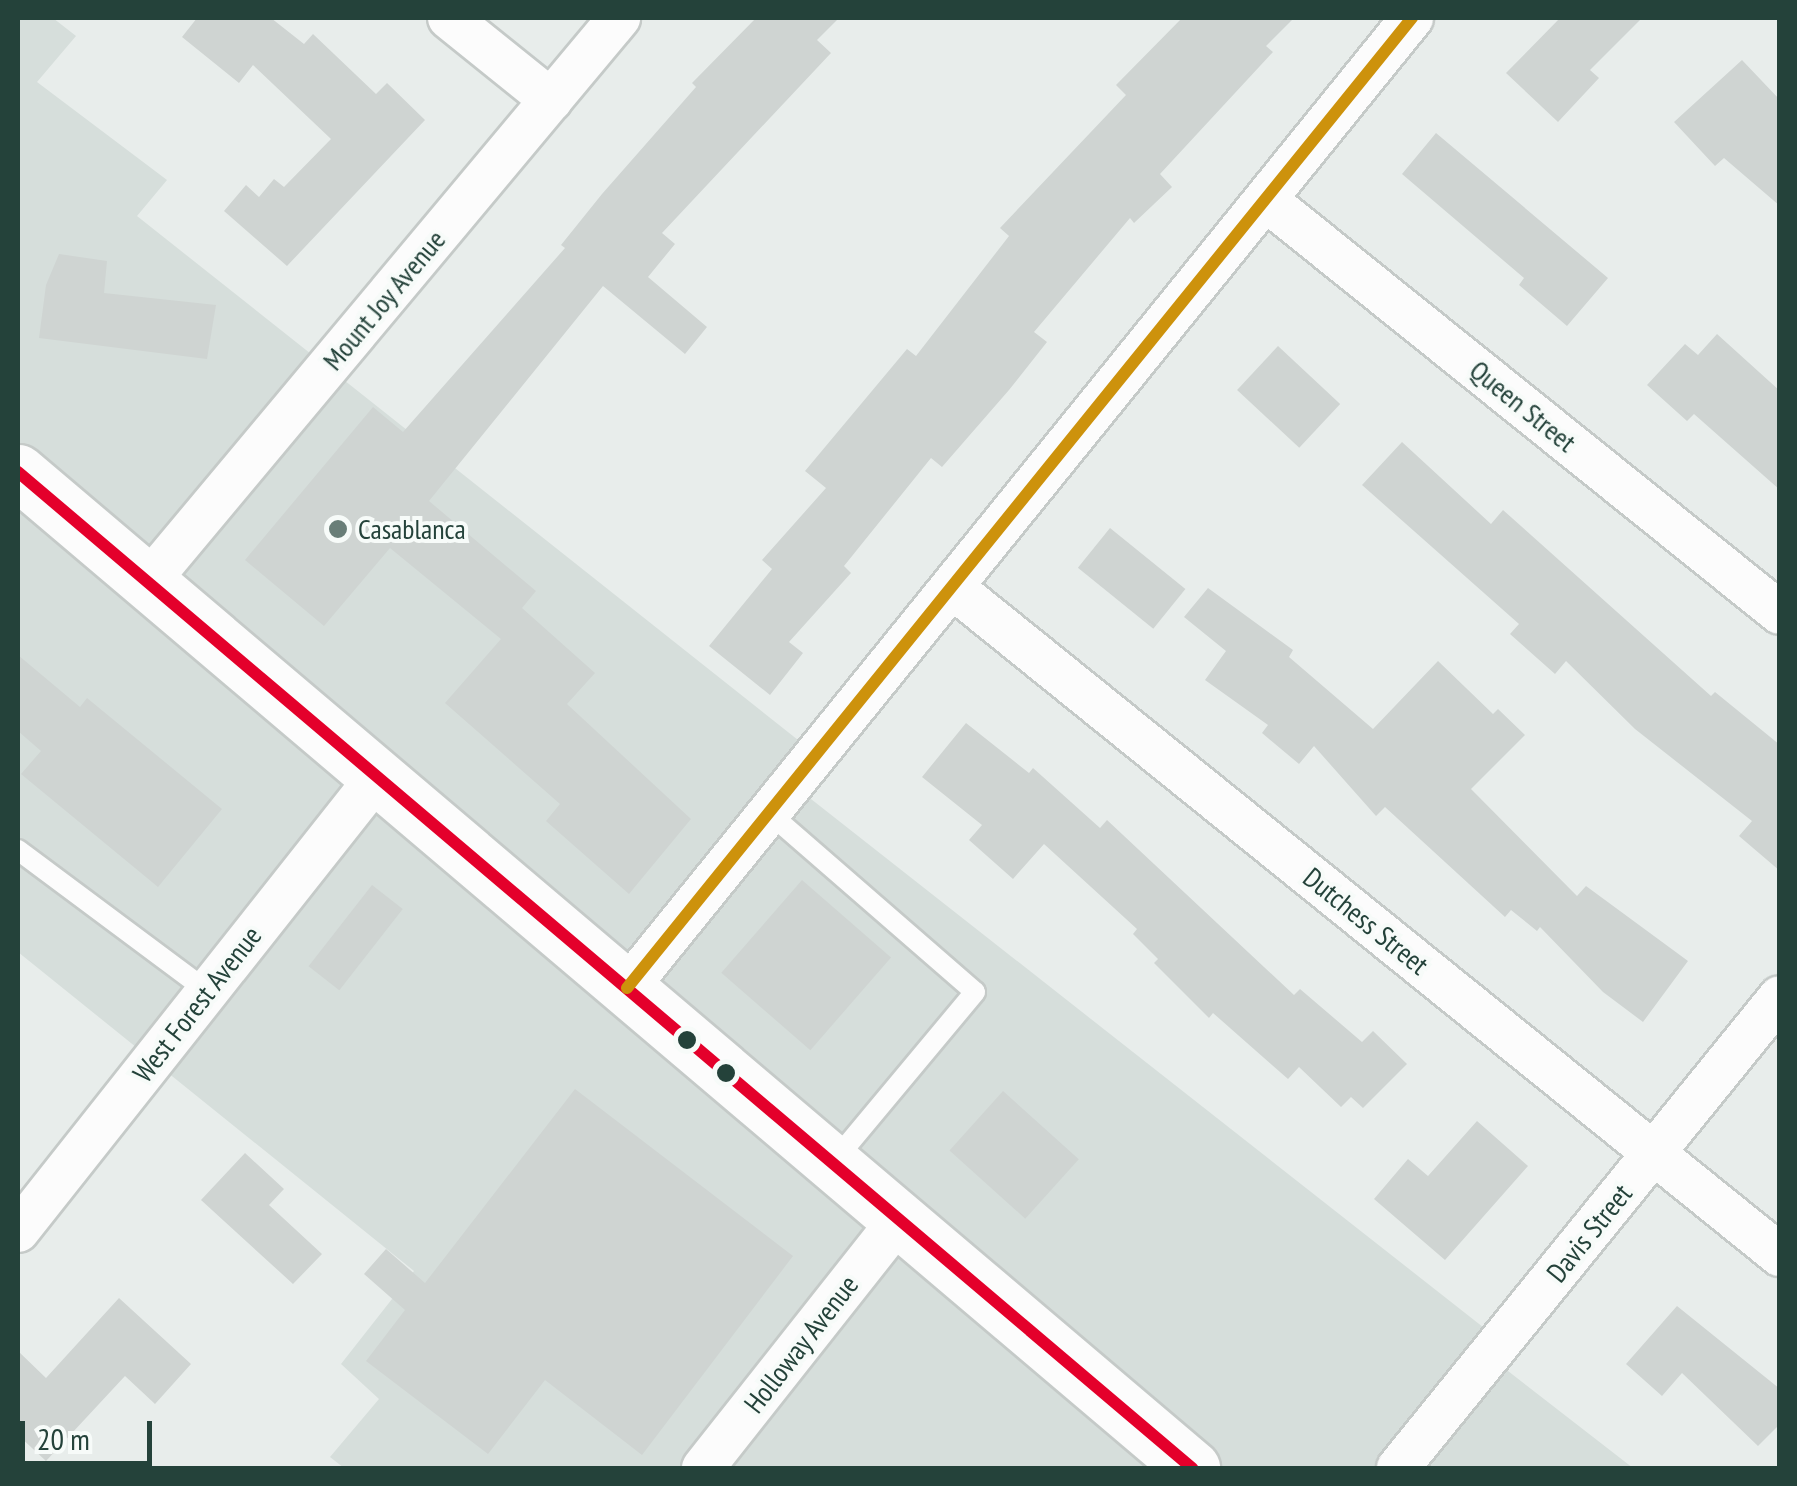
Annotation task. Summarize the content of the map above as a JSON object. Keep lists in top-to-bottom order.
{
  "streets": {
    "street": [
      "Mount Joy Avenue",
      "Queen Street",
      "Dutchess Street",
      "West Forest Avenue",
      "Davis Street",
      "Holloway Avenue"
    ]
  },
  "crossings": [
    ["Dutchess Street", "Davis Street"]
  ],
  "places": ["Casablanca"],
  "scale_bar": "20 m"
}
